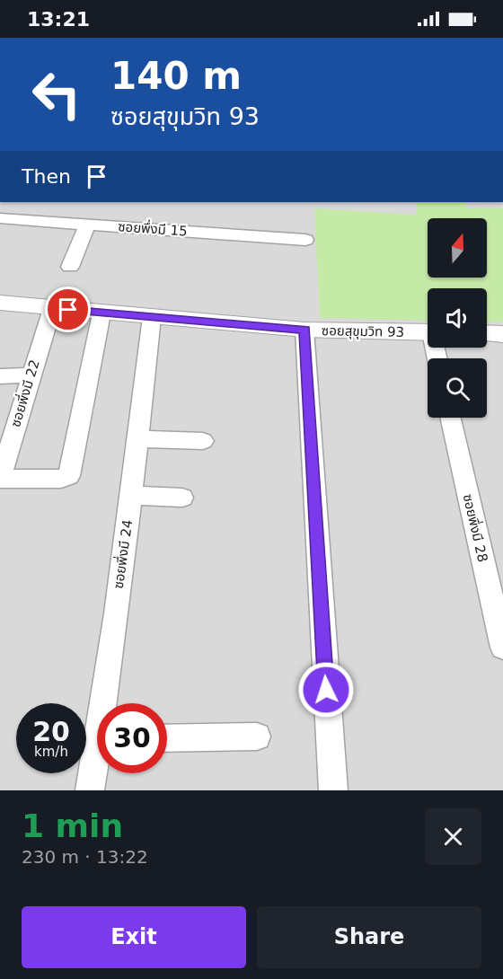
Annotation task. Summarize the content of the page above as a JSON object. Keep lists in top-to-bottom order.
{
  "streets": {
    "street": [
      "ซอยพึ่งมี 15",
      "ซอยสุขุมวิท 93",
      "ซอยพึ่งมี 22",
      "ซอยพึ่งมี 28",
      "ซอยพึ่งมี 24"
    ]
  },
  "crossings": [
    ["ซอยสุขุมวิท 93", "ซอยพึ่งมี 22"],
    ["ซอยสุขุมวิท 93", "ซอยพึ่งมี 24"]
  ],
  "north": "top",
  "page": {
    "status": "13:21",
    "turn": ["140 m", "ซอยสุขุมวิท 93"],
    "then": "Then",
    "speed": "20 km/h",
    "limit": "30",
    "heading": ["1 min", "230 m · 13:22"],
    "buttons": ["Exit", "Share"]
  }
}
